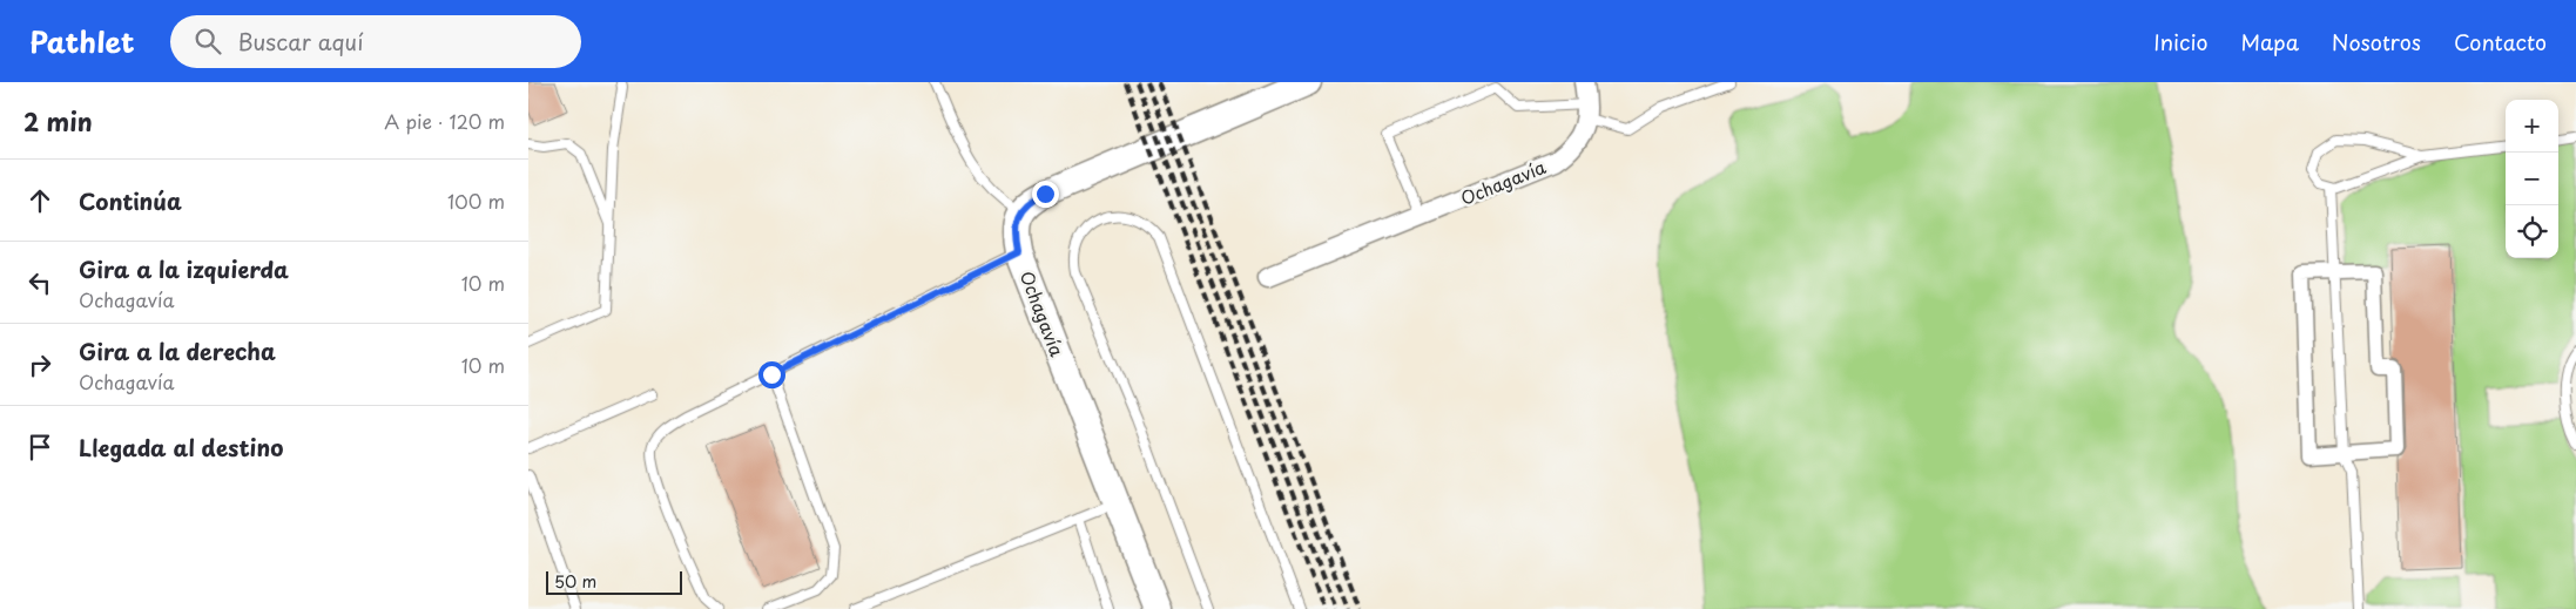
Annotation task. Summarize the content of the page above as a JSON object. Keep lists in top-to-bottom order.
{
  "streets": {
    "main road": ["Ochagavía"]
  },
  "scale_bar": "50 m",
  "page": {
    "header": "Pathlet",
    "search": "Buscar aquí",
    "nav": [
      "Inicio",
      "Mapa",
      "Nosotros",
      "Contacto"
    ],
    "heading": ["2 min", "A pie · 120 m"],
    "map_buttons": ["+", "−"],
    "list": [
      ["Continúa", "100 m"],
      ["Gira a la izquierda", "Ochagavía", "10 m"],
      ["Gira a la derecha", "Ochagavía", "10 m"],
      "Llegada al destino"
    ],
    "scale": "50 m"
  }
}
